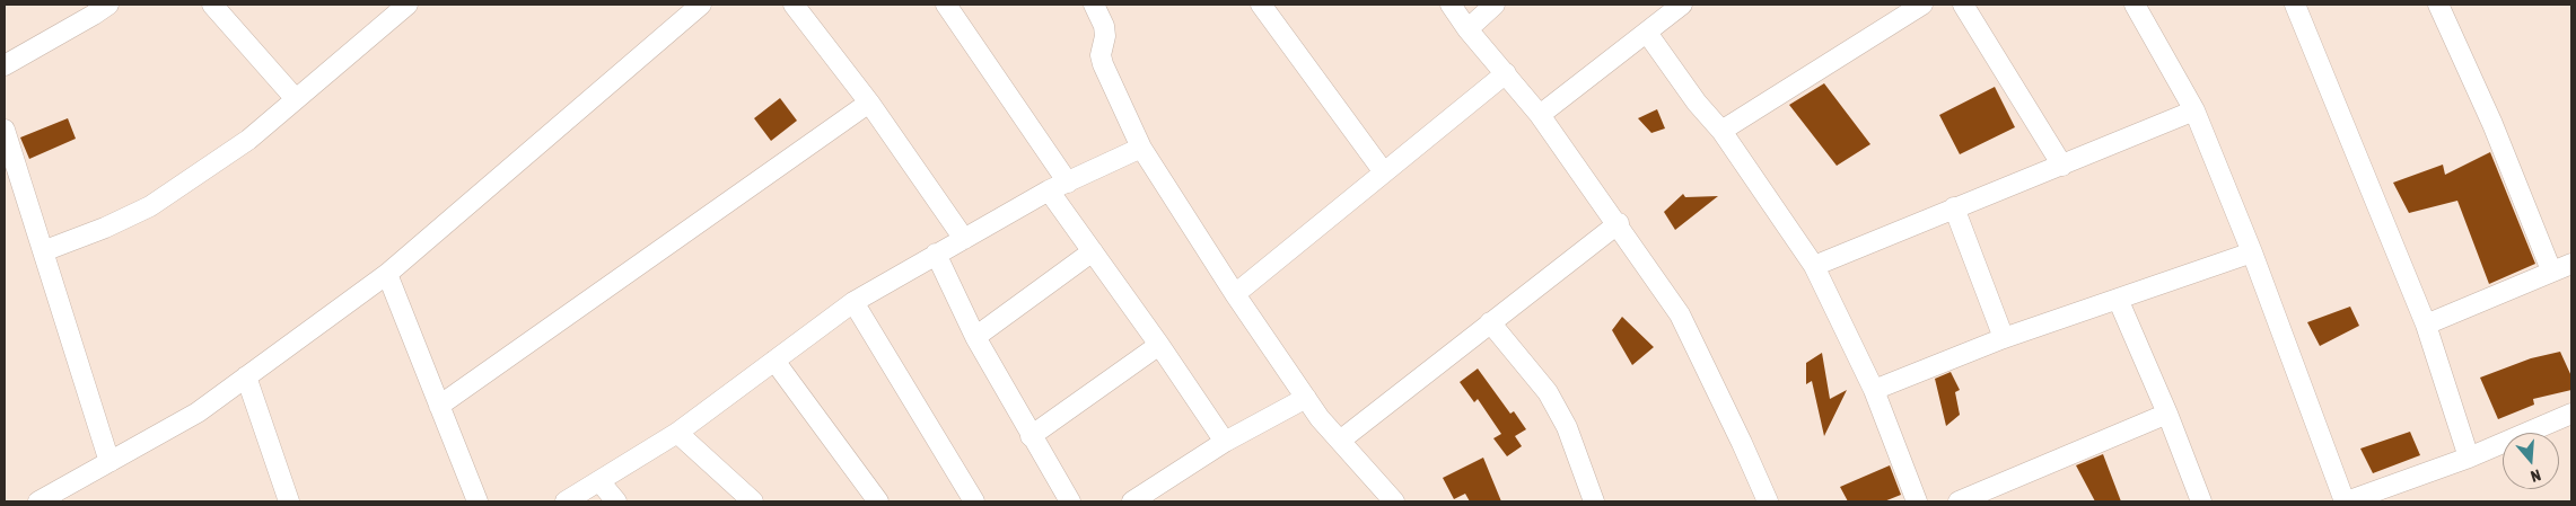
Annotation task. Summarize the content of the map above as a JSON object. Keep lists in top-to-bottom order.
{
  "north": "bottom"
}
